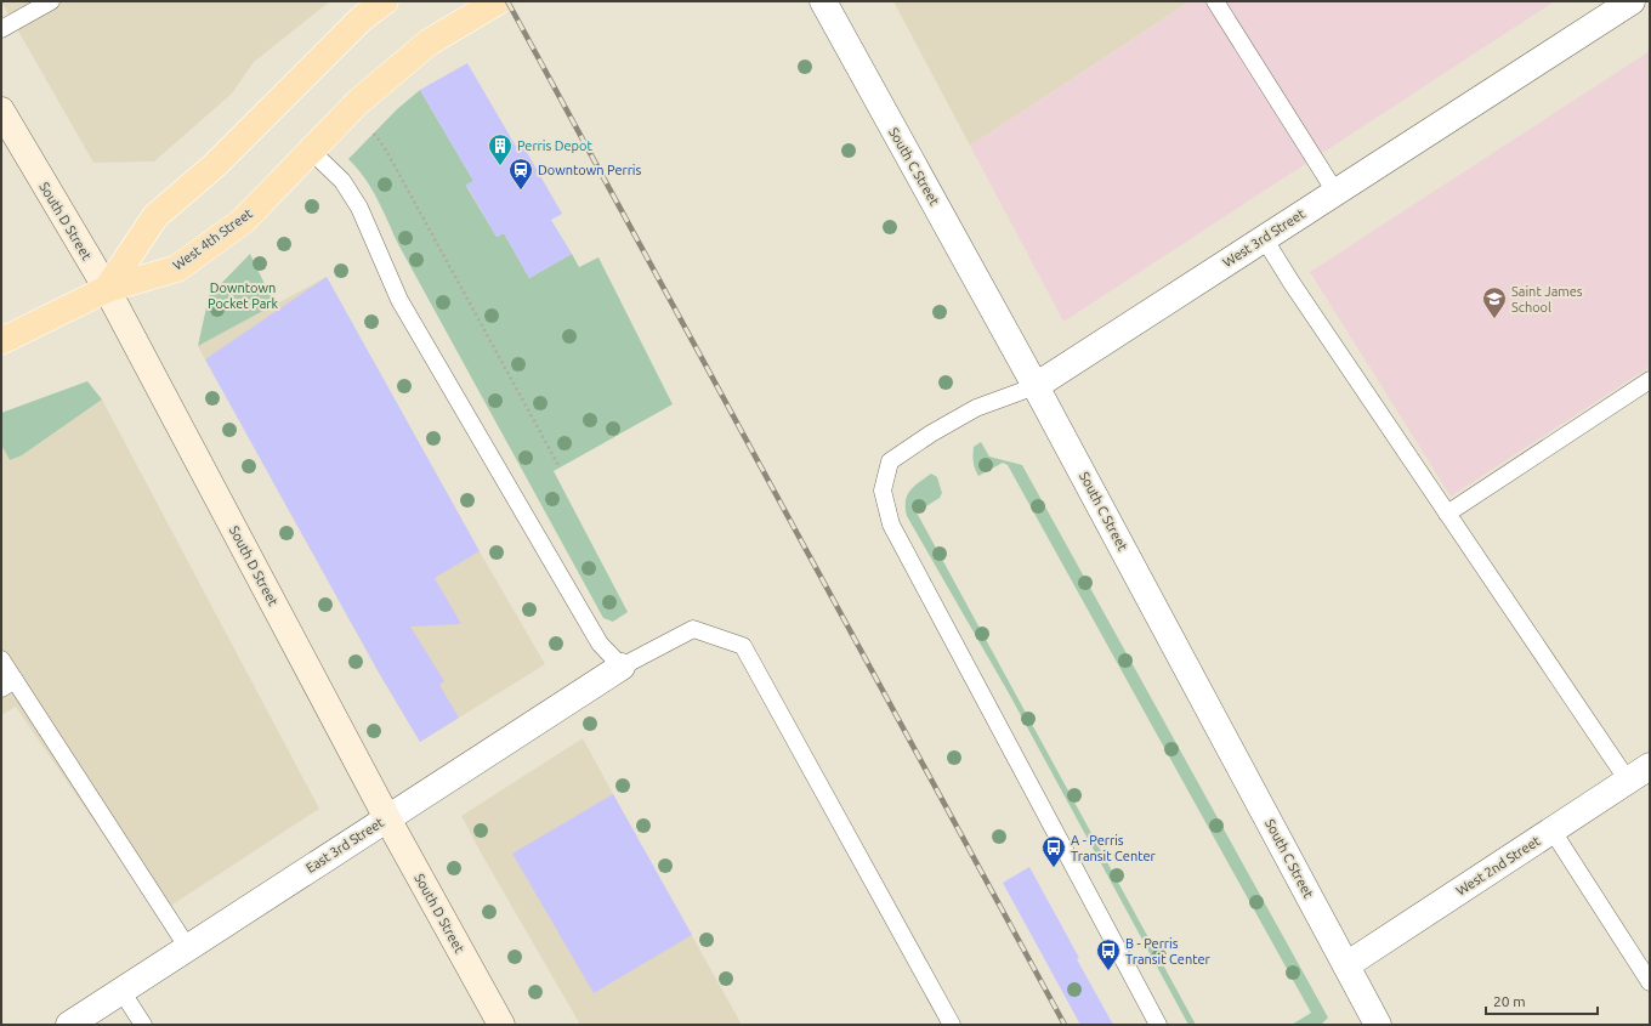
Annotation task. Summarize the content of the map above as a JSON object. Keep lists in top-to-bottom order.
{
  "streets": {
    "main road": ["South D Street", "West 4th Street"],
    "street": [
      "South C Street",
      "West 3rd Street",
      "East 3rd Street",
      "West 2nd Street"
    ]
  },
  "crossings": [
    ["South C Street", "West 3rd Street"],
    ["South C Street", "West 2nd Street"],
    ["South D Street", "West 4th Street"],
    ["South D Street", "East 3rd Street"]
  ],
  "parks": ["Downtown Pocket Park"],
  "places": {
    "building": ["Perris Depot"],
    "station": ["Downtown Perris"],
    "school or university": ["Saint James School"],
    "bus stop": ["A - Perris Transit Center", "B - Perris Transit Center"]
  },
  "scale_bar": "20 m"
}
